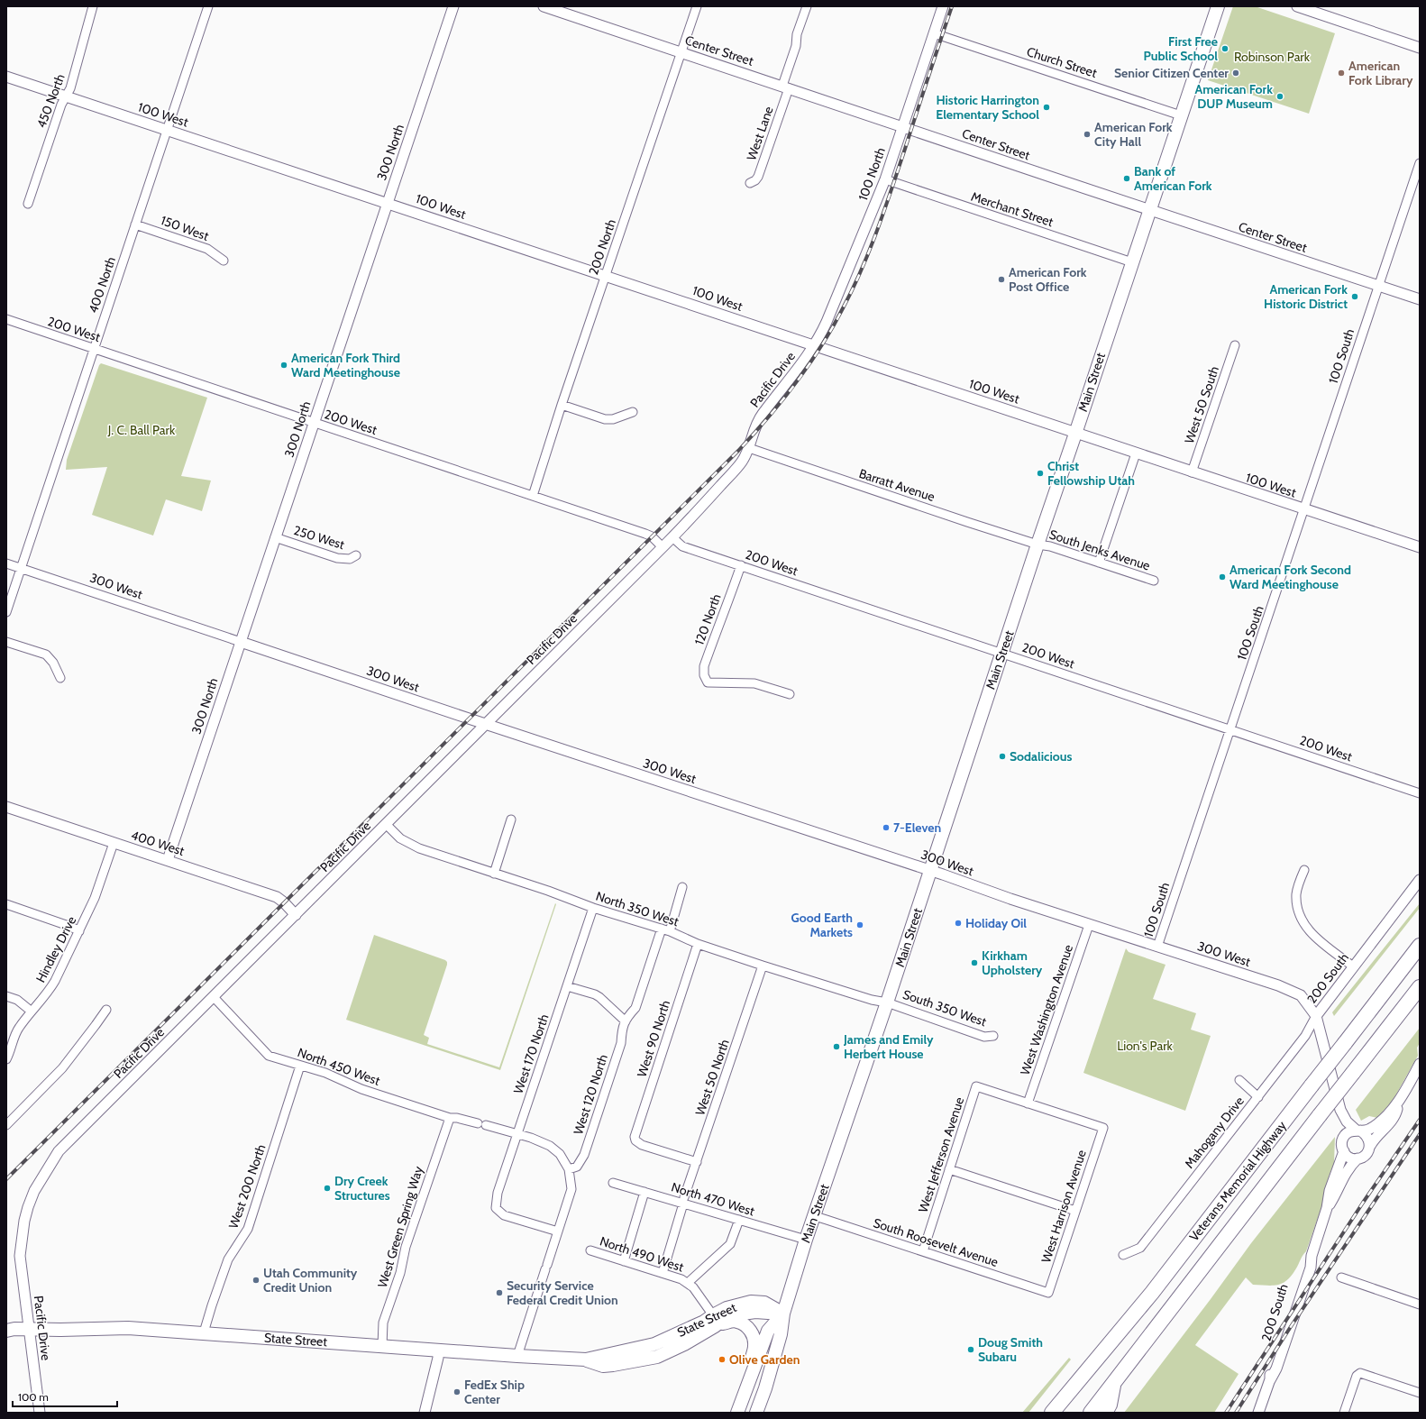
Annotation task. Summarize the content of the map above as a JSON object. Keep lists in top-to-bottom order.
{
  "streets": {
    "highway": ["Veterans Memorial Highway"],
    "main road": ["Main Street", "State Street"],
    "street": [
      "Center Street",
      "Church Street",
      "450 North",
      "100 West",
      "West Lane",
      "300 North",
      "100 North",
      "Merchant Street",
      "150 West",
      "200 North",
      "400 North",
      "200 West",
      "100 South",
      "Pacific Drive",
      "West 50 South",
      "Barratt Avenue",
      "250 West",
      "South Jenks Avenue",
      "300 West",
      "120 North",
      "400 West",
      "North 350 West",
      "Hindley Drive",
      "200 South",
      "South 350 West",
      "West Washington Avenue",
      "West 90 North",
      "West 170 North",
      "North 450 West",
      "West 50 North",
      "West 120 North",
      "Mahogany Drive",
      "West Jefferson Avenue",
      "West 200 North",
      "North 470 West",
      "West Harrison Avenue",
      "West Green Spring Way",
      "South Roosevelt Avenue",
      "North 490 West"
    ]
  },
  "crossings": [
    ["Center Street", "West Lane"],
    ["Center Street", "100 North"],
    ["Center Street", "200 North"],
    ["Center Street", "100 South"],
    ["Center Street", "Main Street"],
    ["Church Street", "100 North"],
    ["Church Street", "Main Street"],
    ["450 North", "100 West"],
    ["100 West", "300 North"],
    ["100 West", "100 North"],
    ["100 West", "200 North"],
    ["100 West", "400 North"],
    ["100 West", "100 South"],
    ["100 West", "Pacific Drive"],
    ["100 West", "Main Street"],
    ["100 West", "West 50 South"],
    ["300 North", "200 West"],
    ["300 North", "250 West"],
    ["300 North", "300 West"],
    ["300 North", "400 West"],
    ["100 North", "Merchant Street"],
    ["100 North", "Pacific Drive"],
    ["Merchant Street", "Main Street"],
    ["150 West", "400 North"],
    ["200 North", "200 West"],
    ["400 North", "200 West"],
    ["400 North", "300 West"],
    ["200 West", "100 South"],
    ["200 West", "Pacific Drive"],
    ["200 West", "Main Street"],
    ["200 West", "120 North"],
    ["100 South", "300 West"],
    ["Pacific Drive", "Barratt Avenue"],
    ["Pacific Drive", "300 West"],
    ["Pacific Drive", "400 West"],
    ["Pacific Drive", "North 350 West"],
    ["Pacific Drive", "North 450 West"],
    ["Pacific Drive", "State Street"],
    ["Main Street", "Barratt Avenue"],
    ["Main Street", "South Jenks Avenue"],
    ["Main Street", "300 West"],
    ["Main Street", "North 350 West"],
    ["Main Street", "South 350 West"],
    ["Main Street", "North 470 West"],
    ["Main Street", "South Roosevelt Avenue"],
    ["Main Street", "State Street"],
    ["Barratt Avenue", "South Jenks Avenue"],
    ["300 West", "200 South"],
    ["300 West", "West Washington Avenue"],
    ["300 West", "Mahogany Drive"],
    ["400 West", "Hindley Drive"],
    ["North 350 West", "South 350 West"],
    ["North 350 West", "West 90 North"],
    ["North 350 West", "West 170 North"],
    ["North 350 West", "West 50 North"],
    ["North 350 West", "West 120 North"],
    ["200 South", "Mahogany Drive"],
    ["West Washington Avenue", "West Jefferson Avenue"],
    ["West Washington Avenue", "West Harrison Avenue"],
    ["West 90 North", "West 50 North"],
    ["North 450 West", "West 200 North"],
    ["North 450 West", "West Green Spring Way"],
    ["West 50 North", "North 470 West"],
    ["West 50 North", "North 490 West"],
    ["West Jefferson Avenue", "West Harrison Avenue"],
    ["West Jefferson Avenue", "South Roosevelt Avenue"],
    ["West 200 North", "State Street"],
    ["West Harrison Avenue", "South Roosevelt Avenue"],
    ["West Green Spring Way", "State Street"],
    ["North 490 West", "State Street"]
  ],
  "parks": ["Robinson Park", "J. C. Ball Park", "Lion's Park"],
  "places": [
    "First Free Public School",
    "Senior Citizen Center",
    "American Fork Library",
    "American Fork DUP Museum",
    "Historic Harrington Elementary School",
    "American Fork City Hall",
    "Bank of American Fork",
    "American Fork Post Office",
    "American Fork Historic District",
    "American Fork Third Ward Meetinghouse",
    "Christ Fellowship Utah",
    "American Fork Second Ward Meetinghouse",
    "Sodalicious",
    "7-Eleven",
    "Holiday Oil",
    "Good Earth Markets",
    "Kirkham Upholstery",
    "James and Emily Herbert House",
    "Dry Creek Structures",
    "Utah Community Credit Union",
    "Security Service Federal Credit Union",
    "Doug Smith Subaru",
    "Olive Garden",
    "FedEx Ship Center"
  ],
  "scale_bar": "100 m"
}
